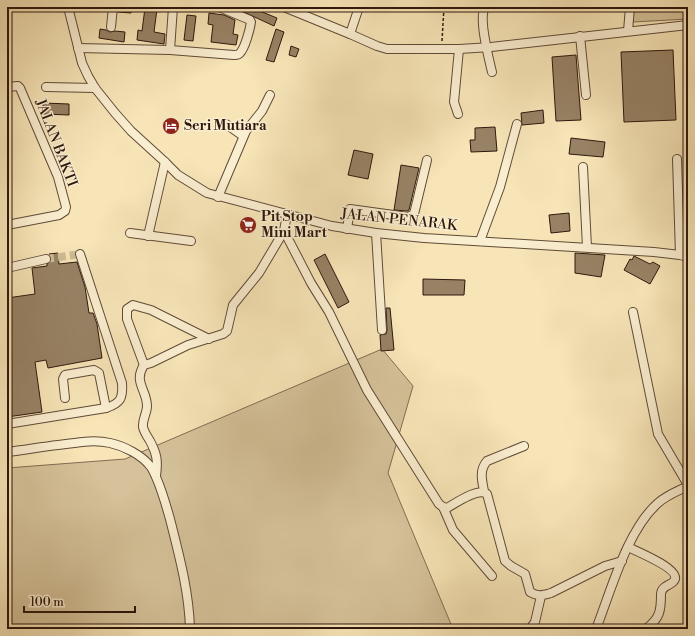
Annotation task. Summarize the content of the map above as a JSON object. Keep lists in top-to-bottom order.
{
  "streets": {
    "street": ["JALAN BAKTI", "JALAN PENARAK"]
  },
  "places": {
    "hotel": ["Seri Mutiara"],
    "supermarket": ["Pit Stop Mini Mart"]
  },
  "scale_bar": "100 m"
}
